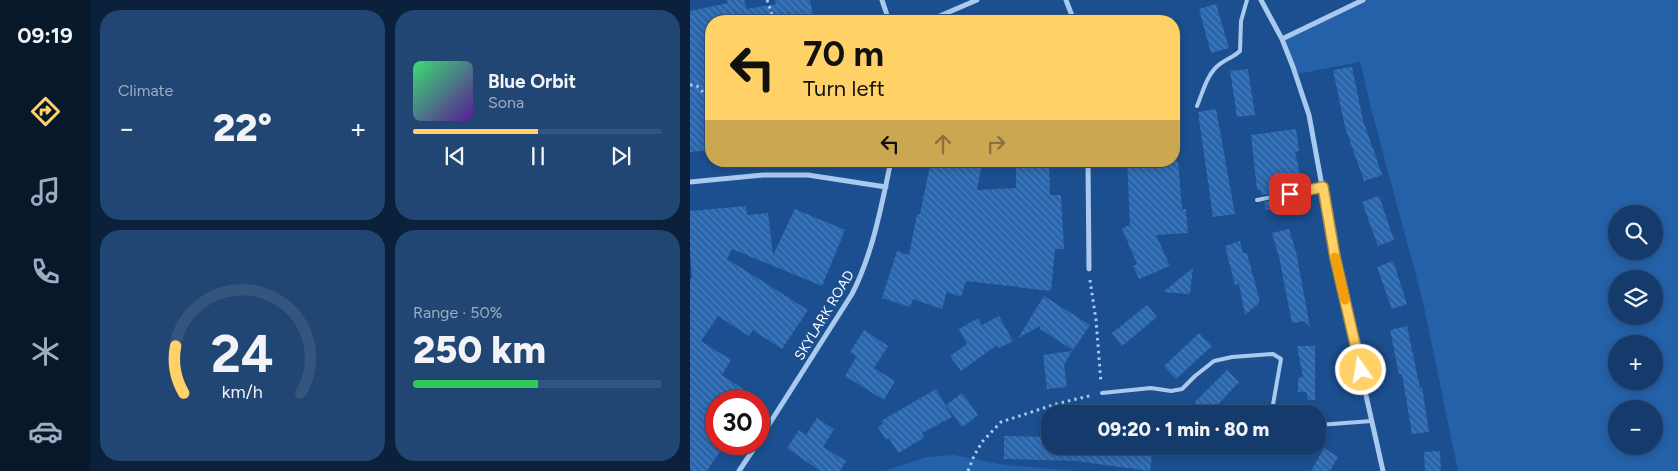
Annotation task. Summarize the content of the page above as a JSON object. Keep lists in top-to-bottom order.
{
  "streets": {
    "street": ["SKYLARK ROAD"]
  },
  "page": {
    "tabs": "09:19",
    "tile": [
      "Climate",
      ["Range · 50%", "250 km"]
    ],
    "turn": ["70 m", "Turn left"],
    "song": ["Blue Orbit", "Sona"],
    "heat": ["−", "22°", "+"],
    "map_buttons": ["+", "−"],
    "limit": "30",
    "trip": "09:20 · 1 min · 80 m",
    "gauge": ["24", "km/h"]
  }
}
